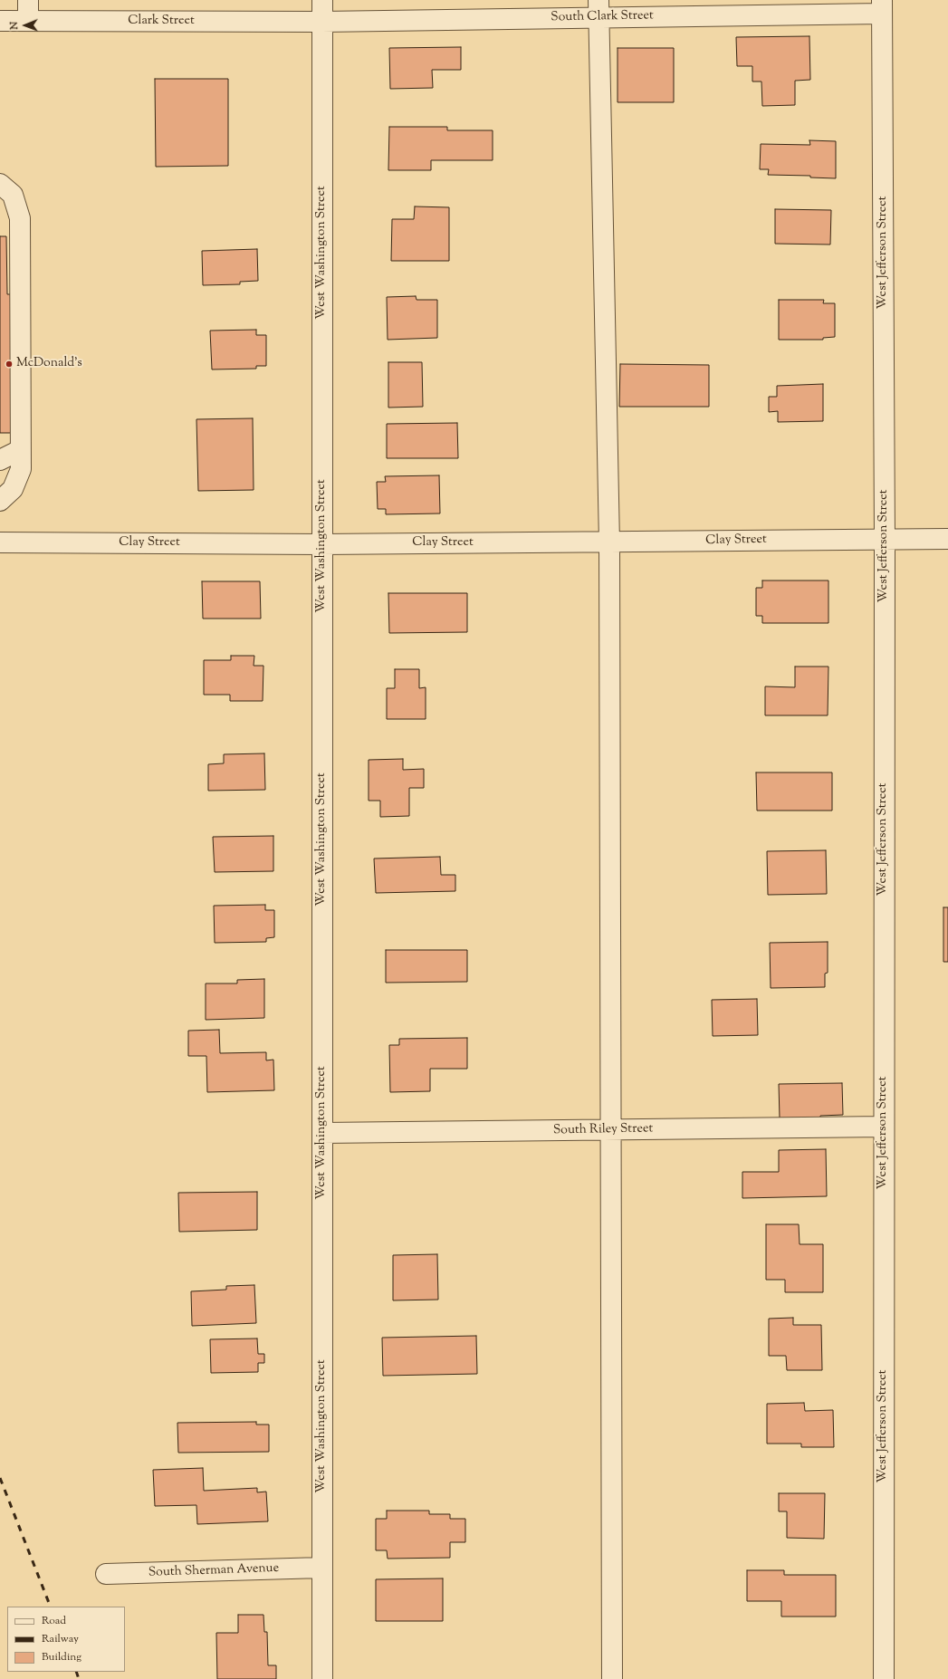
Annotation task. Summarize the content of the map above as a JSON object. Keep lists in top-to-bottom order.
{
  "streets": {
    "street": [
      "South Clark Street",
      "Clark Street",
      "West Washington Street",
      "West Jefferson Street",
      "Clay Street",
      "South Riley Street",
      "South Sherman Avenue"
    ]
  },
  "crossings": [
    ["South Clark Street", "Clark Street"],
    ["South Clark Street", "West Washington Street"],
    ["South Clark Street", "West Jefferson Street"],
    ["Clark Street", "West Washington Street"],
    ["West Washington Street", "Clay Street"],
    ["West Washington Street", "South Riley Street"],
    ["West Washington Street", "South Sherman Avenue"],
    ["West Jefferson Street", "Clay Street"],
    ["West Jefferson Street", "South Riley Street"]
  ],
  "places": ["McDonald's"],
  "legend": ["Road", "Railway", "Building"],
  "north": "left"
}
